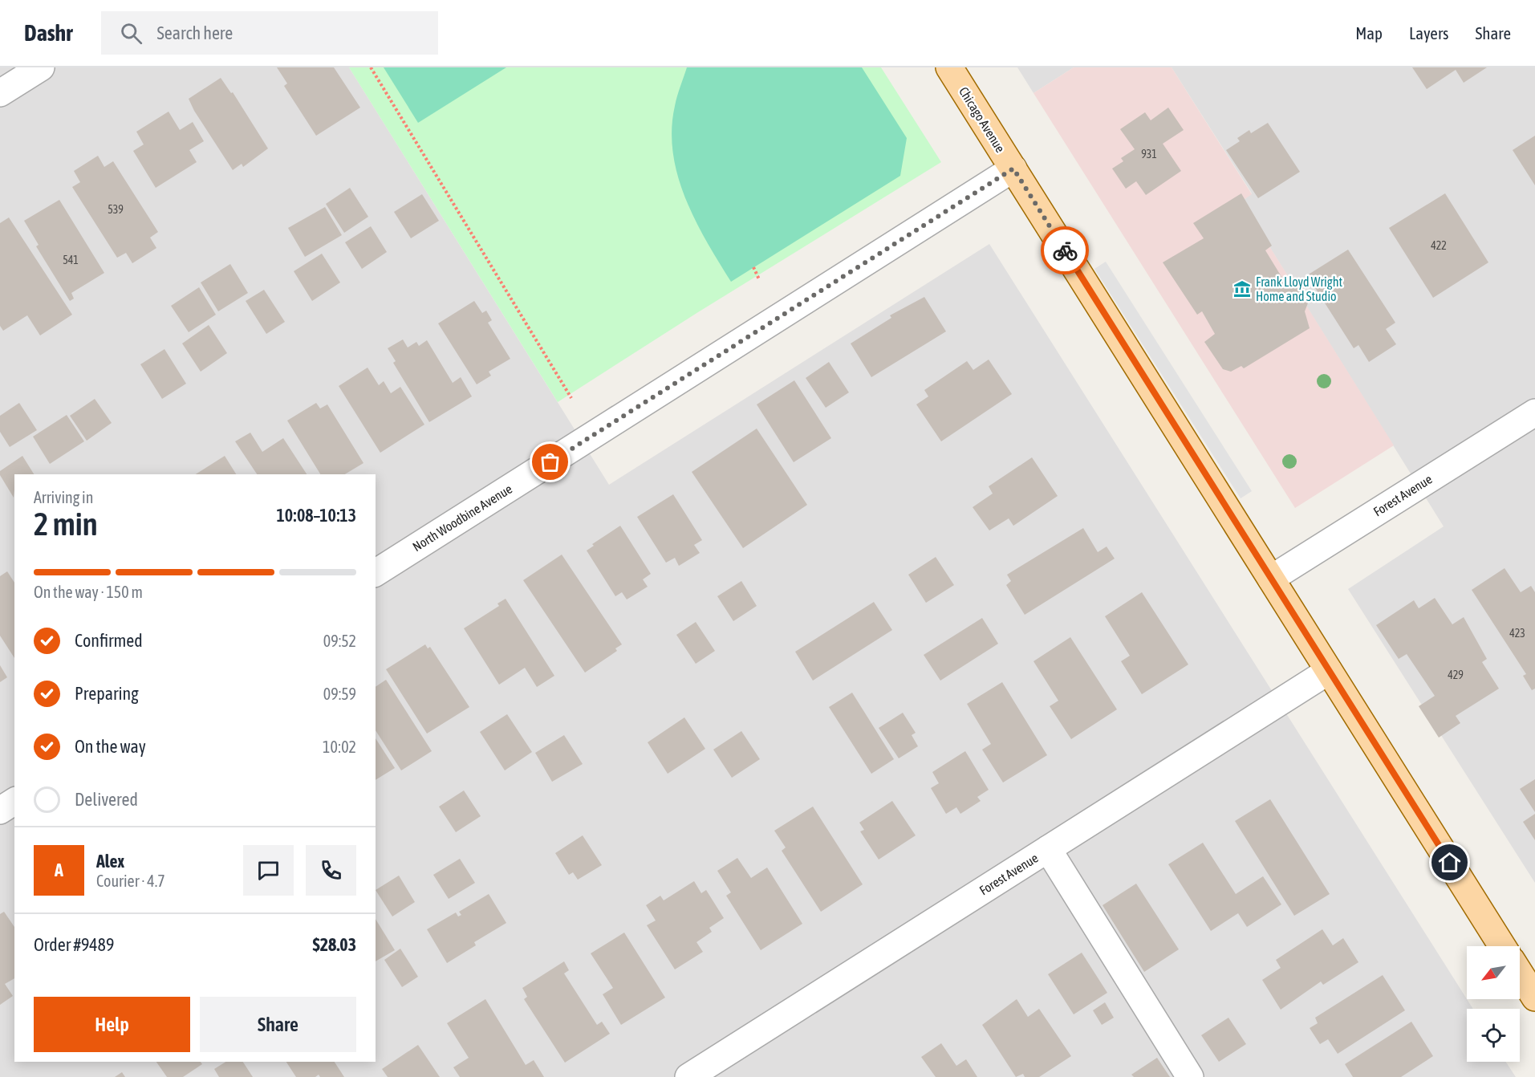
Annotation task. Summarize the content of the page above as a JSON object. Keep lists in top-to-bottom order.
{
  "streets": {
    "main road": ["Chicago Avenue"],
    "street": ["Forest Avenue", "North Woodbine Avenue"]
  },
  "crossings": [
    ["Chicago Avenue", "Forest Avenue"],
    ["Chicago Avenue", "North Woodbine Avenue"]
  ],
  "places": {
    "museum": ["Frank Lloyd Wright Home and Studio"]
  },
  "house_numbers": [
    "931",
    "539",
    "422",
    "541",
    "423",
    "429"
  ],
  "north": "bottom left",
  "page": {
    "header": "Dashr",
    "search": "Search here",
    "nav": ["Map", "Layers", "Share"],
    "heading": ["2 min", "Arriving in", "10:08–10:13"],
    "panel": [
      "Alex",
      "Courier · 4.7",
      "Order #9489",
      "$28.03"
    ],
    "bar": "On the way · 150 m",
    "list": [
      ["Confirmed", "09:52"],
      ["Preparing", "09:59"],
      ["On the way", "10:02"],
      "Delivered"
    ],
    "round": "A",
    "buttons": ["Help", "Share"]
  }
}
